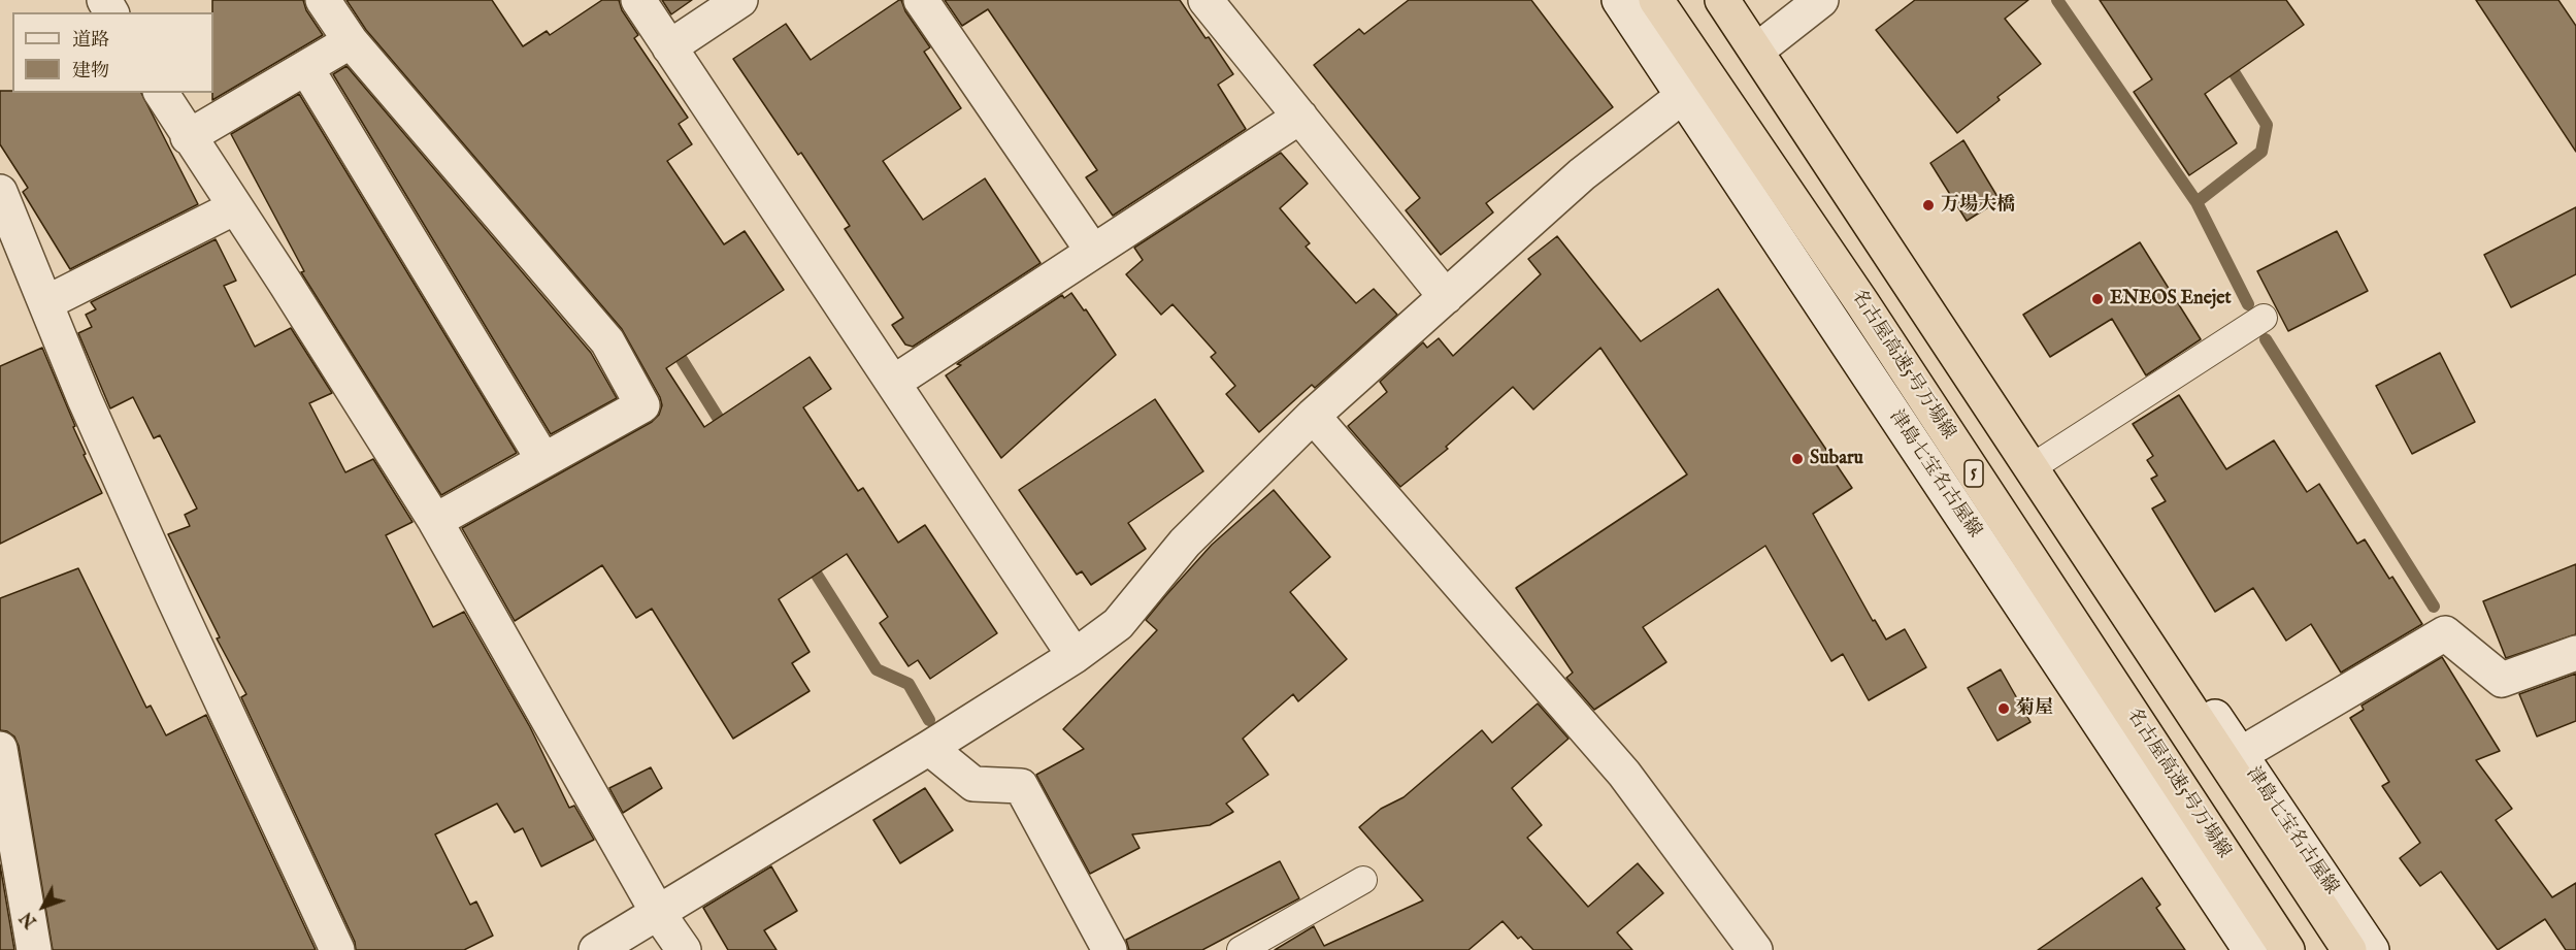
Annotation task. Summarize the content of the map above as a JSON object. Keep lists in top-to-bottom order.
{
  "streets": {
    "highway": ["名古屋高速5号万場線", "5"],
    "street": ["津島七宝名古屋線"]
  },
  "places": [
    "万場大橋",
    "ENEOS Enejet",
    "Subaru",
    "菊屋"
  ],
  "legend": ["道路", "建物"],
  "north": "bottom left"
}
